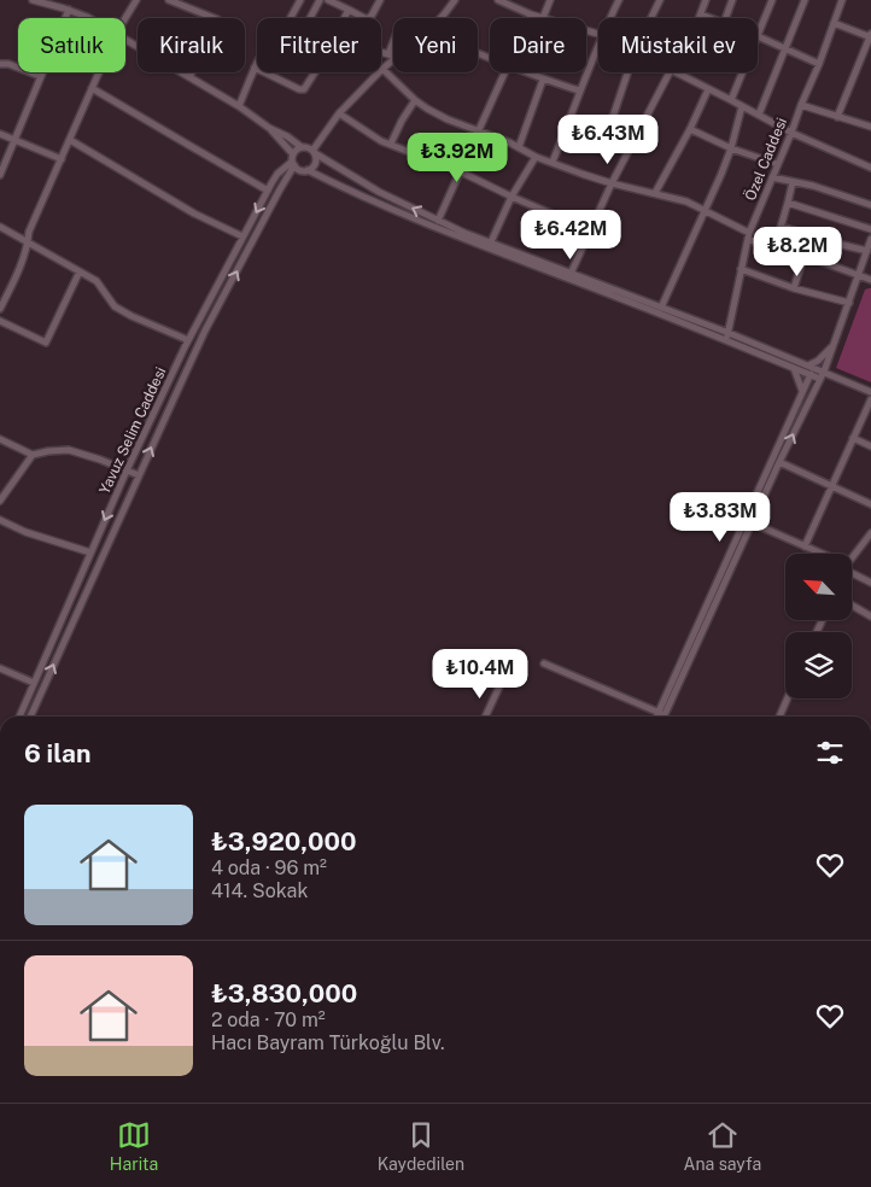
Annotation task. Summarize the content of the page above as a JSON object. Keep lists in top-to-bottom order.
{
  "streets": {
    "street": ["Özel Caddesi", "Yavuz Selim Caddesi"]
  },
  "north": "top left",
  "page": {
    "chip": [
      "Satılık",
      "Kiralık",
      "Filtreler",
      "Yeni",
      "Daire",
      "Müstakil ev"
    ],
    "price": [
      "₺6.43M",
      "₺3.92M",
      "₺6.42M",
      "₺8.2M",
      "₺3.83M",
      "₺10.4M"
    ],
    "heading": "6 ilan",
    "list": [
      {
        "name": "₺3,920,000",
        "note": "4 oda · 96 m² · 414. Sokak"
      },
      {
        "name": "₺3,830,000",
        "note": "2 oda · 70 m² · Hacı Bayram Türkoğlu Blv."
      }
    ],
    "tabs": ["Harita", "Kaydedilen", "Ana sayfa"]
  }
}
